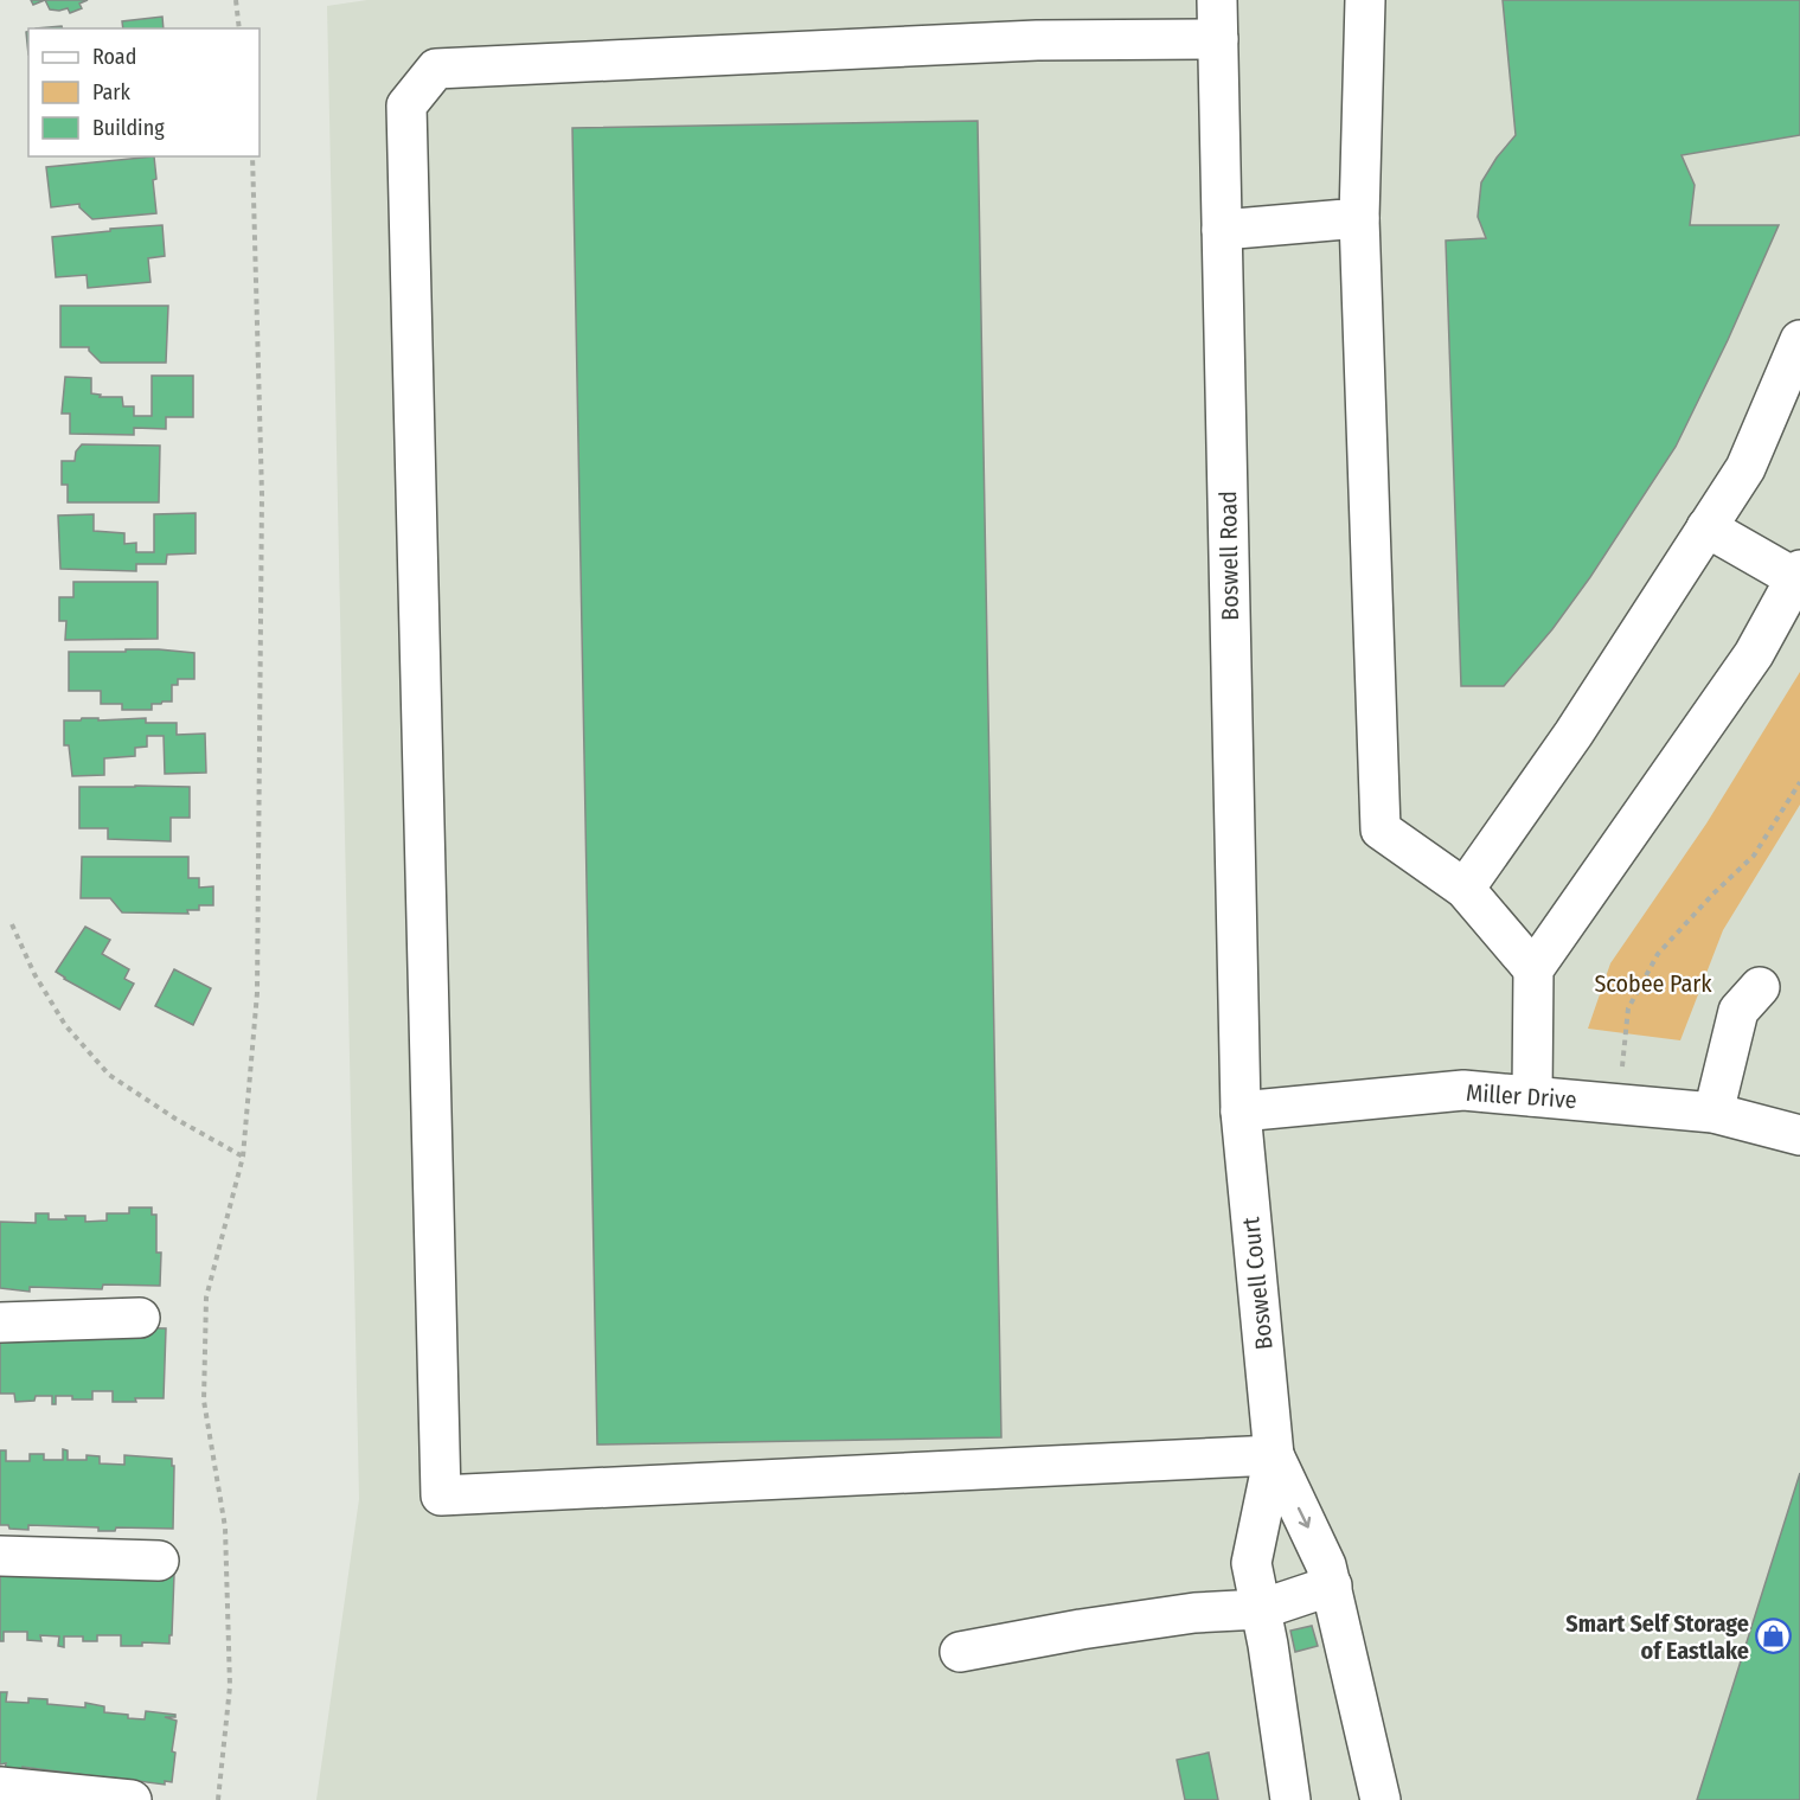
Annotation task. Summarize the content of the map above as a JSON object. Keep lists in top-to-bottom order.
{
  "streets": {
    "street": ["Boswell Road", "Miller Drive", "Boswell Court"]
  },
  "crossings": [
    ["Boswell Road", "Miller Drive"],
    ["Boswell Road", "Boswell Court"],
    ["Miller Drive", "Boswell Court"]
  ],
  "parks": ["Scobee Park"],
  "places": {
    "shop": ["Smart Self Storage of Eastlake"]
  },
  "legend": ["Road", "Park", "Building"]
}
